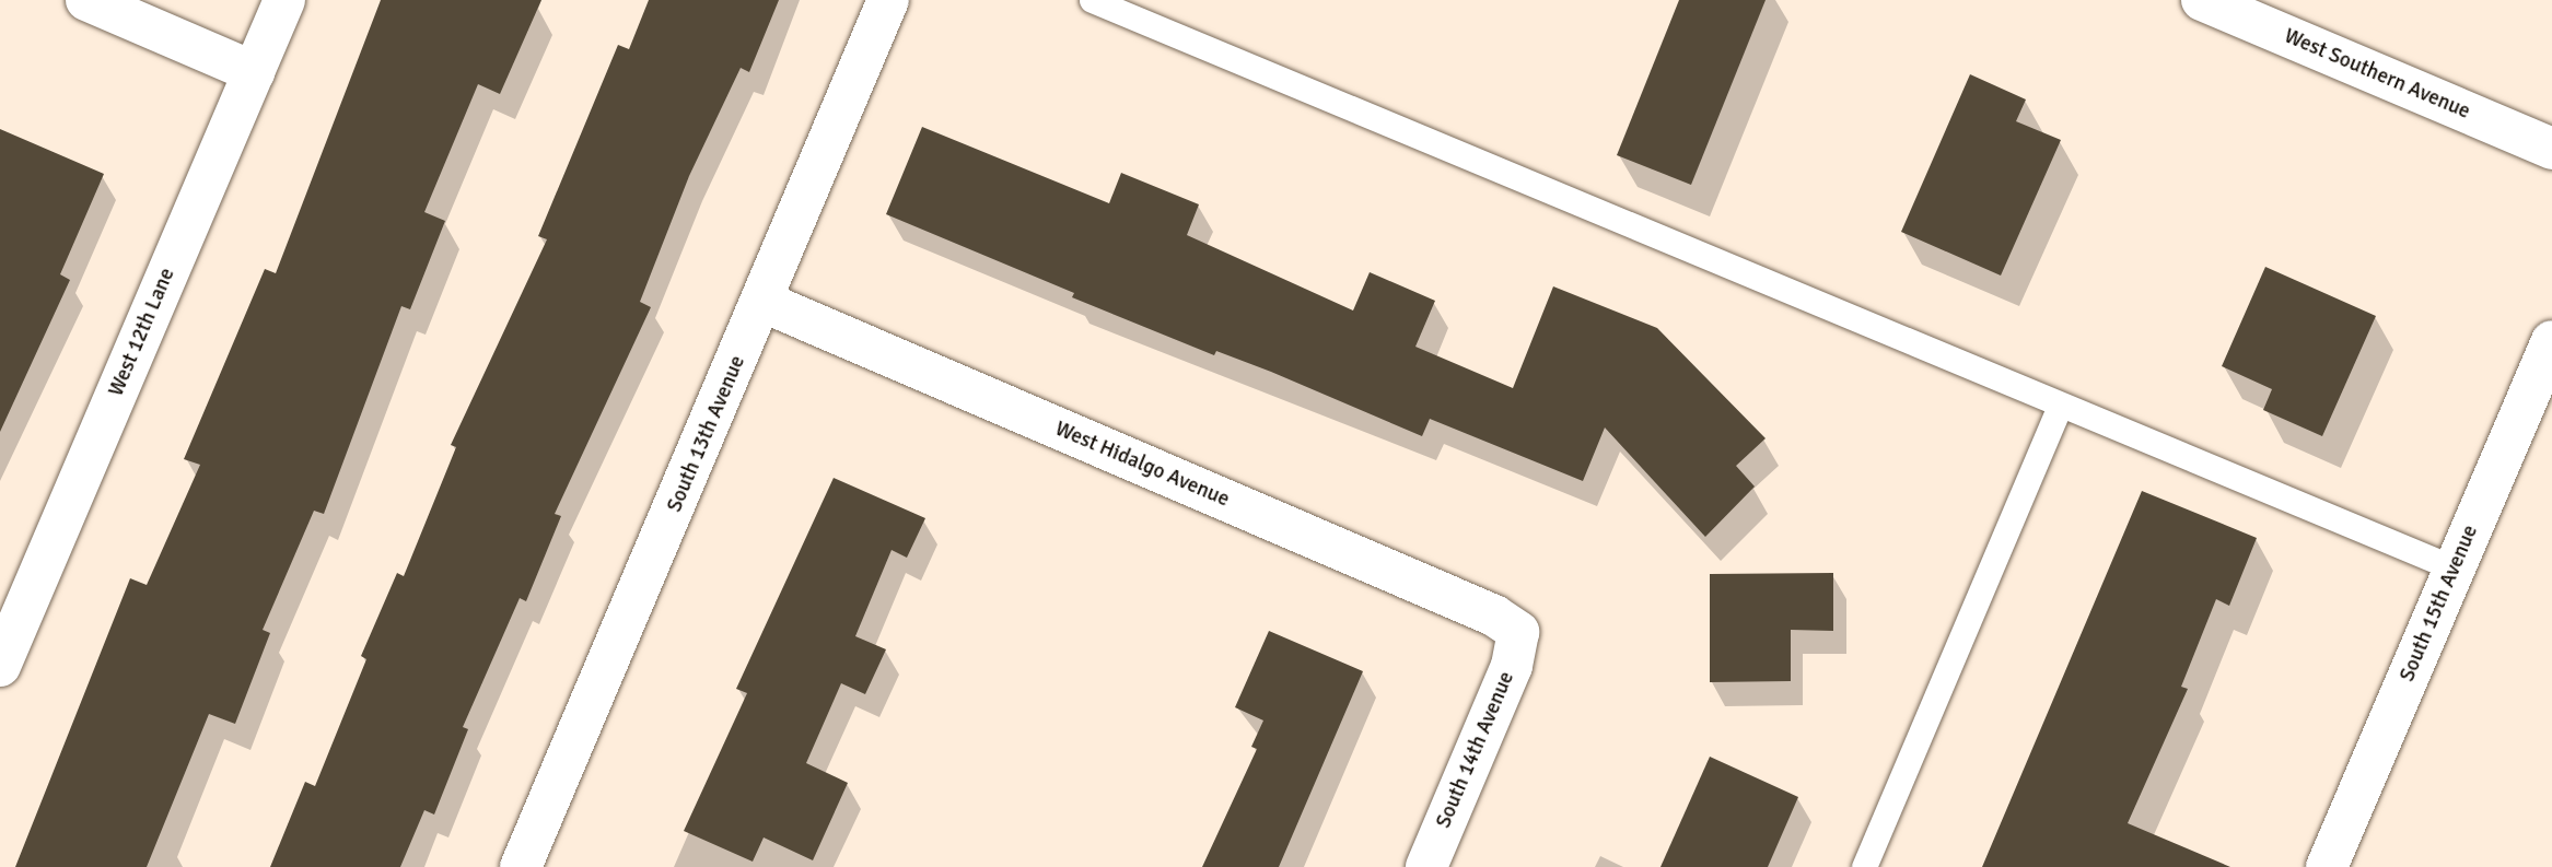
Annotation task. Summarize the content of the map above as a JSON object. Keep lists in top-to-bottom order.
{
  "streets": {
    "street": [
      "West Southern Avenue",
      "West 12th Lane",
      "South 13th Avenue",
      "West Hidalgo Avenue",
      "South 15th Avenue",
      "South 14th Avenue"
    ]
  },
  "crossings": [
    ["South 13th Avenue", "West Hidalgo Avenue"],
    ["West Hidalgo Avenue", "South 14th Avenue"]
  ]
}
